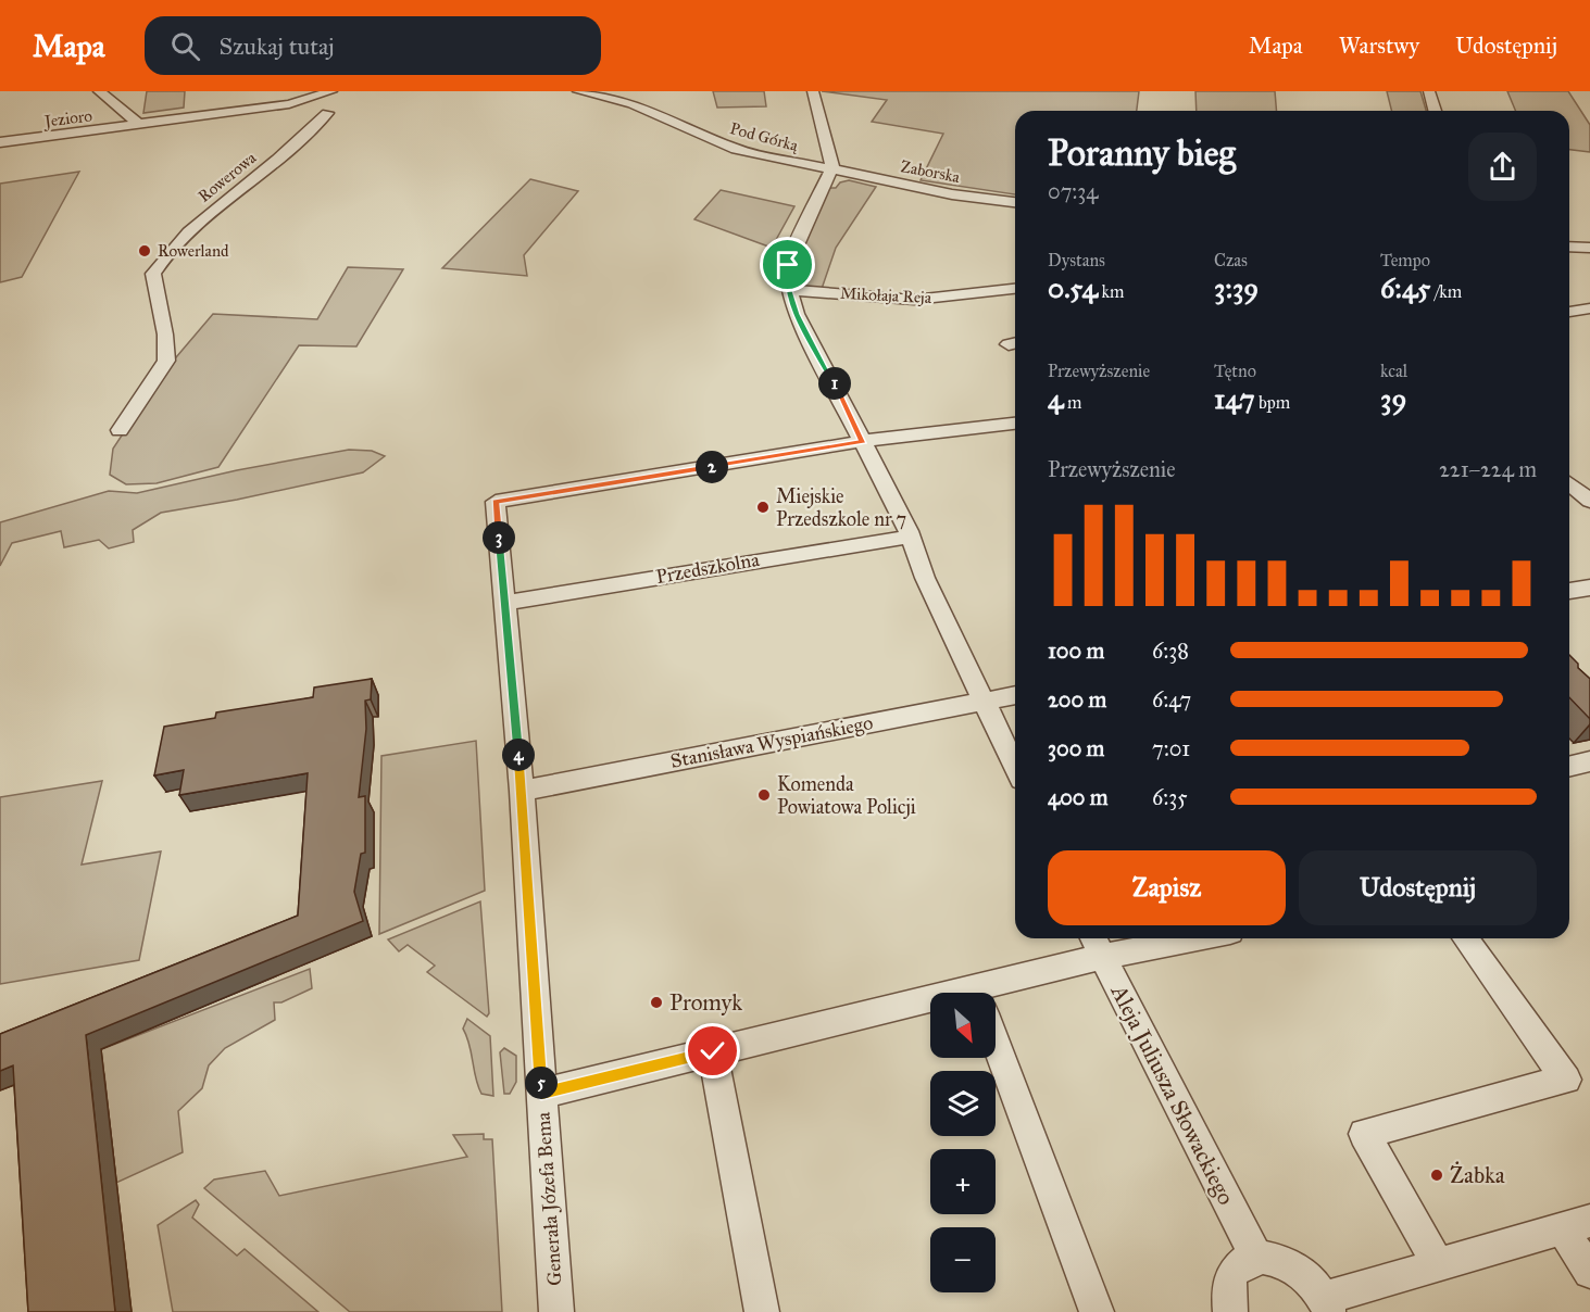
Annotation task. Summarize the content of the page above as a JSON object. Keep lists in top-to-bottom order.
{
  "streets": {
    "street": [
      "Jezioro",
      "Pod Górką",
      "Zaborska",
      "Rowerowa",
      "Mikołaja Reja",
      "Przedszkolna",
      "Stanisława Wyspiańskiego",
      "Aleja Juliusza Słowackiego",
      "Generała Józefa Bema"
    ]
  },
  "crossings": [
    ["Pod Górką", "Zaborska"],
    ["Przedszkolna", "Generała Józefa Bema"],
    ["Stanisława Wyspiańskiego", "Generała Józefa Bema"]
  ],
  "places": [
    "Rowerland",
    "Miejskie Przedszkole nr 7",
    "Komenda Powiatowa Policji",
    "Promyk",
    "Żabka"
  ],
  "north": "bottom right",
  "page": {
    "header": "Mapa",
    "search": "Szukaj tutaj",
    "nav": ["Mapa", "Warstwy", "Udostępnij"],
    "heading": ["Poranny bieg", "07:34"],
    "stats": [
      ["Dystans", "0.54 km"],
      ["Czas", "3:39"],
      ["Tempo", "6:45 /km"],
      ["Przewyższenie", "4 m"],
      ["Tętno", "147 bpm"],
      ["kcal", "39"]
    ],
    "pins": [
      "1",
      "2",
      "3",
      "4",
      "5"
    ],
    "chart": ["Przewyższenie", "221–224 m"],
    "list": [
      {
        "name": "100 m",
        "note": "6:38"
      },
      {
        "name": "200 m",
        "note": "6:47"
      },
      {
        "name": "300 m",
        "note": "7:01"
      },
      {
        "name": "400 m",
        "note": "6:35"
      }
    ],
    "buttons": ["Zapisz", "Udostępnij"],
    "map_buttons": ["+", "−"]
  }
}
